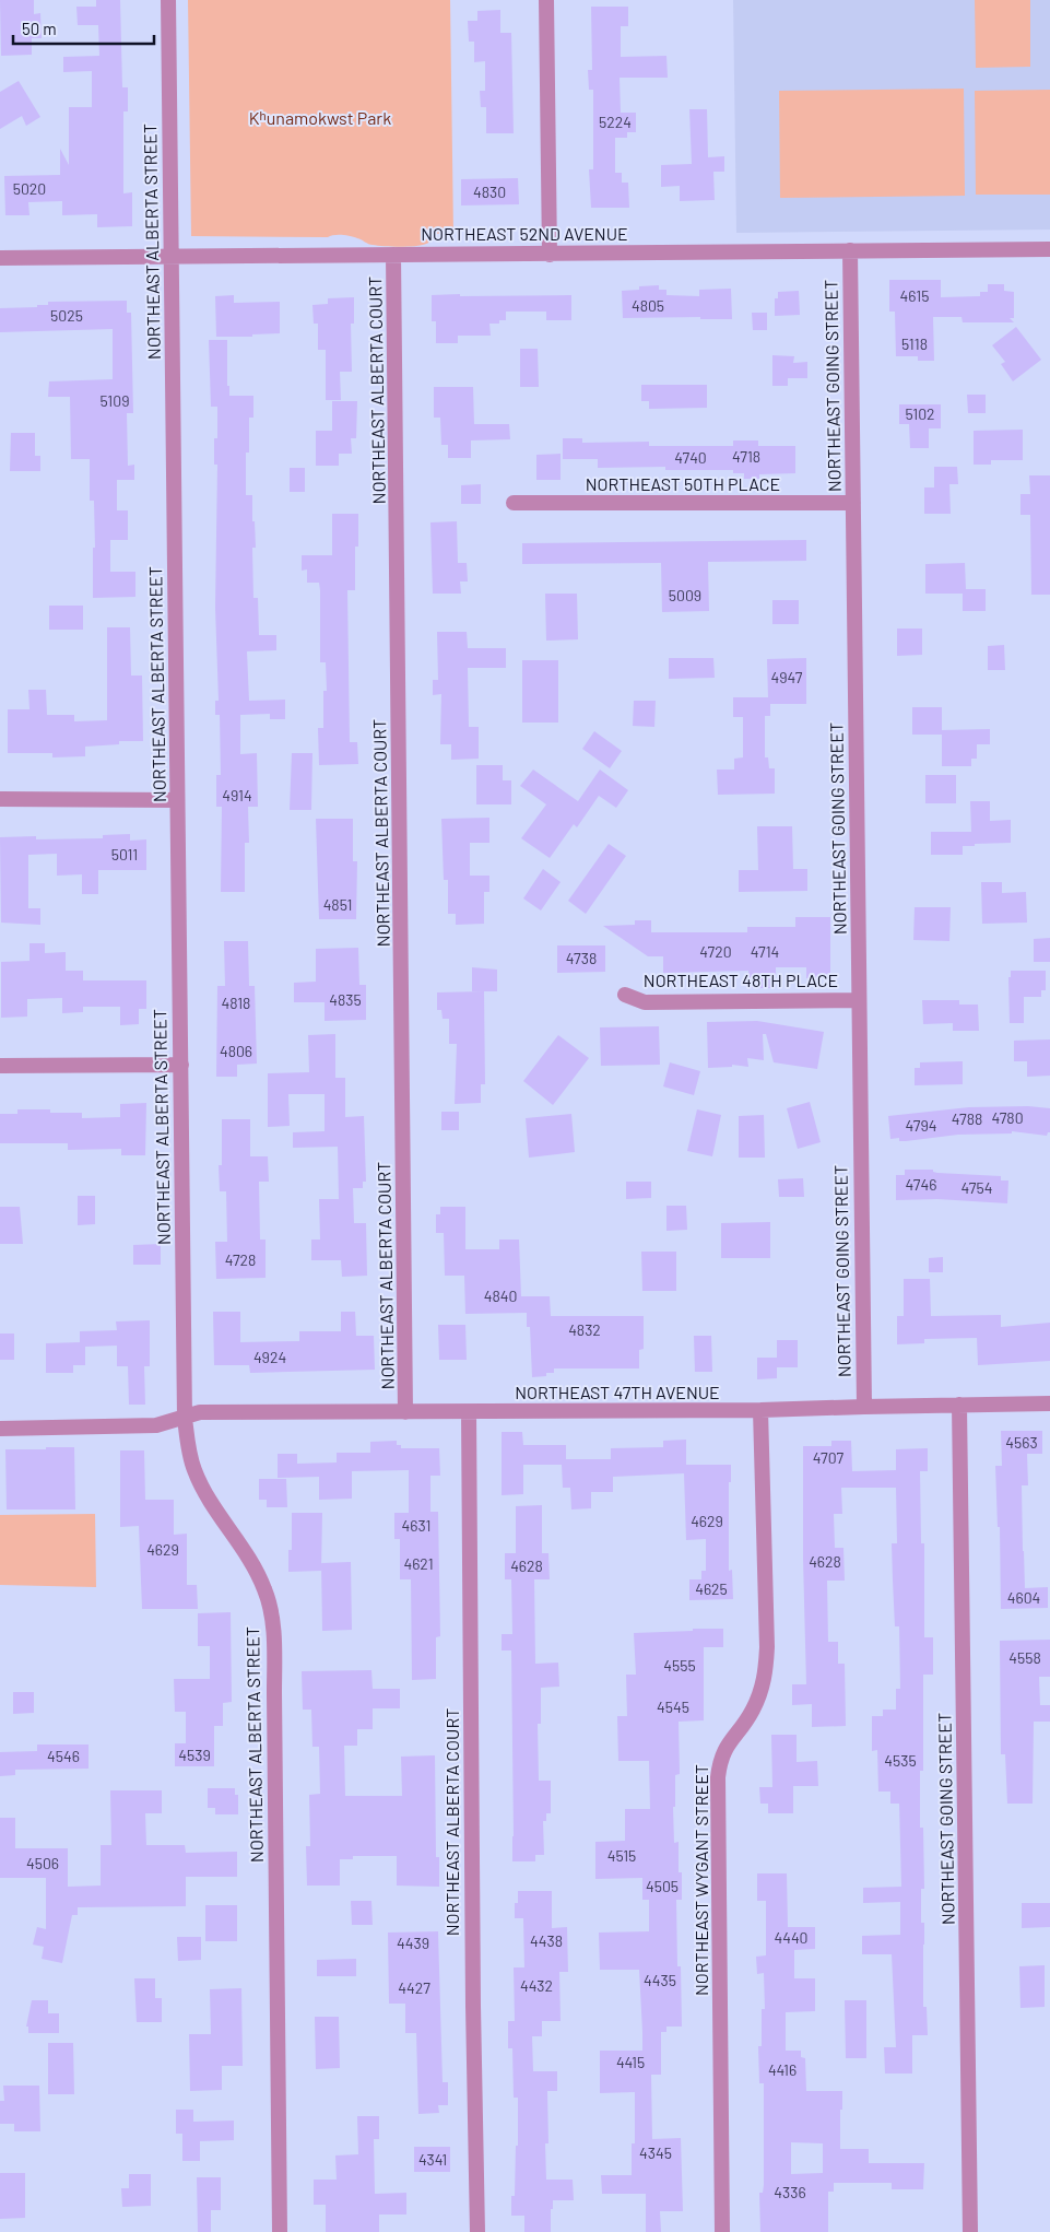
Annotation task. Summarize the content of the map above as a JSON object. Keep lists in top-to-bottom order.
{
  "streets": {
    "street": [
      "NORTHEAST 52ND AVENUE",
      "NORTHEAST ALBERTA STREET",
      "NORTHEAST GOING STREET",
      "NORTHEAST ALBERTA COURT",
      "NORTHEAST 50TH PLACE",
      "NORTHEAST 48TH PLACE",
      "NORTHEAST 47TH AVENUE",
      "NORTHEAST WYGANT STREET"
    ]
  },
  "crossings": [
    ["NORTHEAST 52ND AVENUE", "NORTHEAST ALBERTA STREET"],
    ["NORTHEAST 52ND AVENUE", "NORTHEAST GOING STREET"],
    ["NORTHEAST 52ND AVENUE", "NORTHEAST ALBERTA COURT"],
    ["NORTHEAST ALBERTA STREET", "NORTHEAST 47TH AVENUE"],
    ["NORTHEAST GOING STREET", "NORTHEAST 50TH PLACE"],
    ["NORTHEAST GOING STREET", "NORTHEAST 48TH PLACE"],
    ["NORTHEAST GOING STREET", "NORTHEAST 47TH AVENUE"],
    ["NORTHEAST ALBERTA COURT", "NORTHEAST 47TH AVENUE"],
    ["NORTHEAST 47TH AVENUE", "NORTHEAST WYGANT STREET"]
  ],
  "parks": ["Kʰunamokwst Park"],
  "house_numbers": [
    "5224",
    "5020",
    "4830",
    "4615",
    "4805",
    "5025",
    "5118",
    "5109",
    "5102",
    "4718",
    "4740",
    "5009",
    "4947",
    "4914",
    "5011",
    "4851",
    "4720",
    "4714",
    "4738",
    "4835",
    "4818",
    "4806",
    "4780",
    "4788",
    "4794",
    "4746",
    "4754",
    "4728",
    "4840",
    "4832",
    "4924",
    "4563",
    "4707",
    "4629",
    "4631",
    "4629",
    "4628",
    "4621",
    "4628",
    "4625",
    "4604",
    "4558",
    "4555",
    "4545",
    "4539",
    "4546",
    "4535",
    "4515",
    "4506",
    "4505",
    "4440",
    "4438",
    "4439",
    "4435",
    "4432",
    "4427",
    "4415",
    "4416",
    "4345",
    "4341",
    "4336"
  ],
  "scale_bar": "50 m"
}
